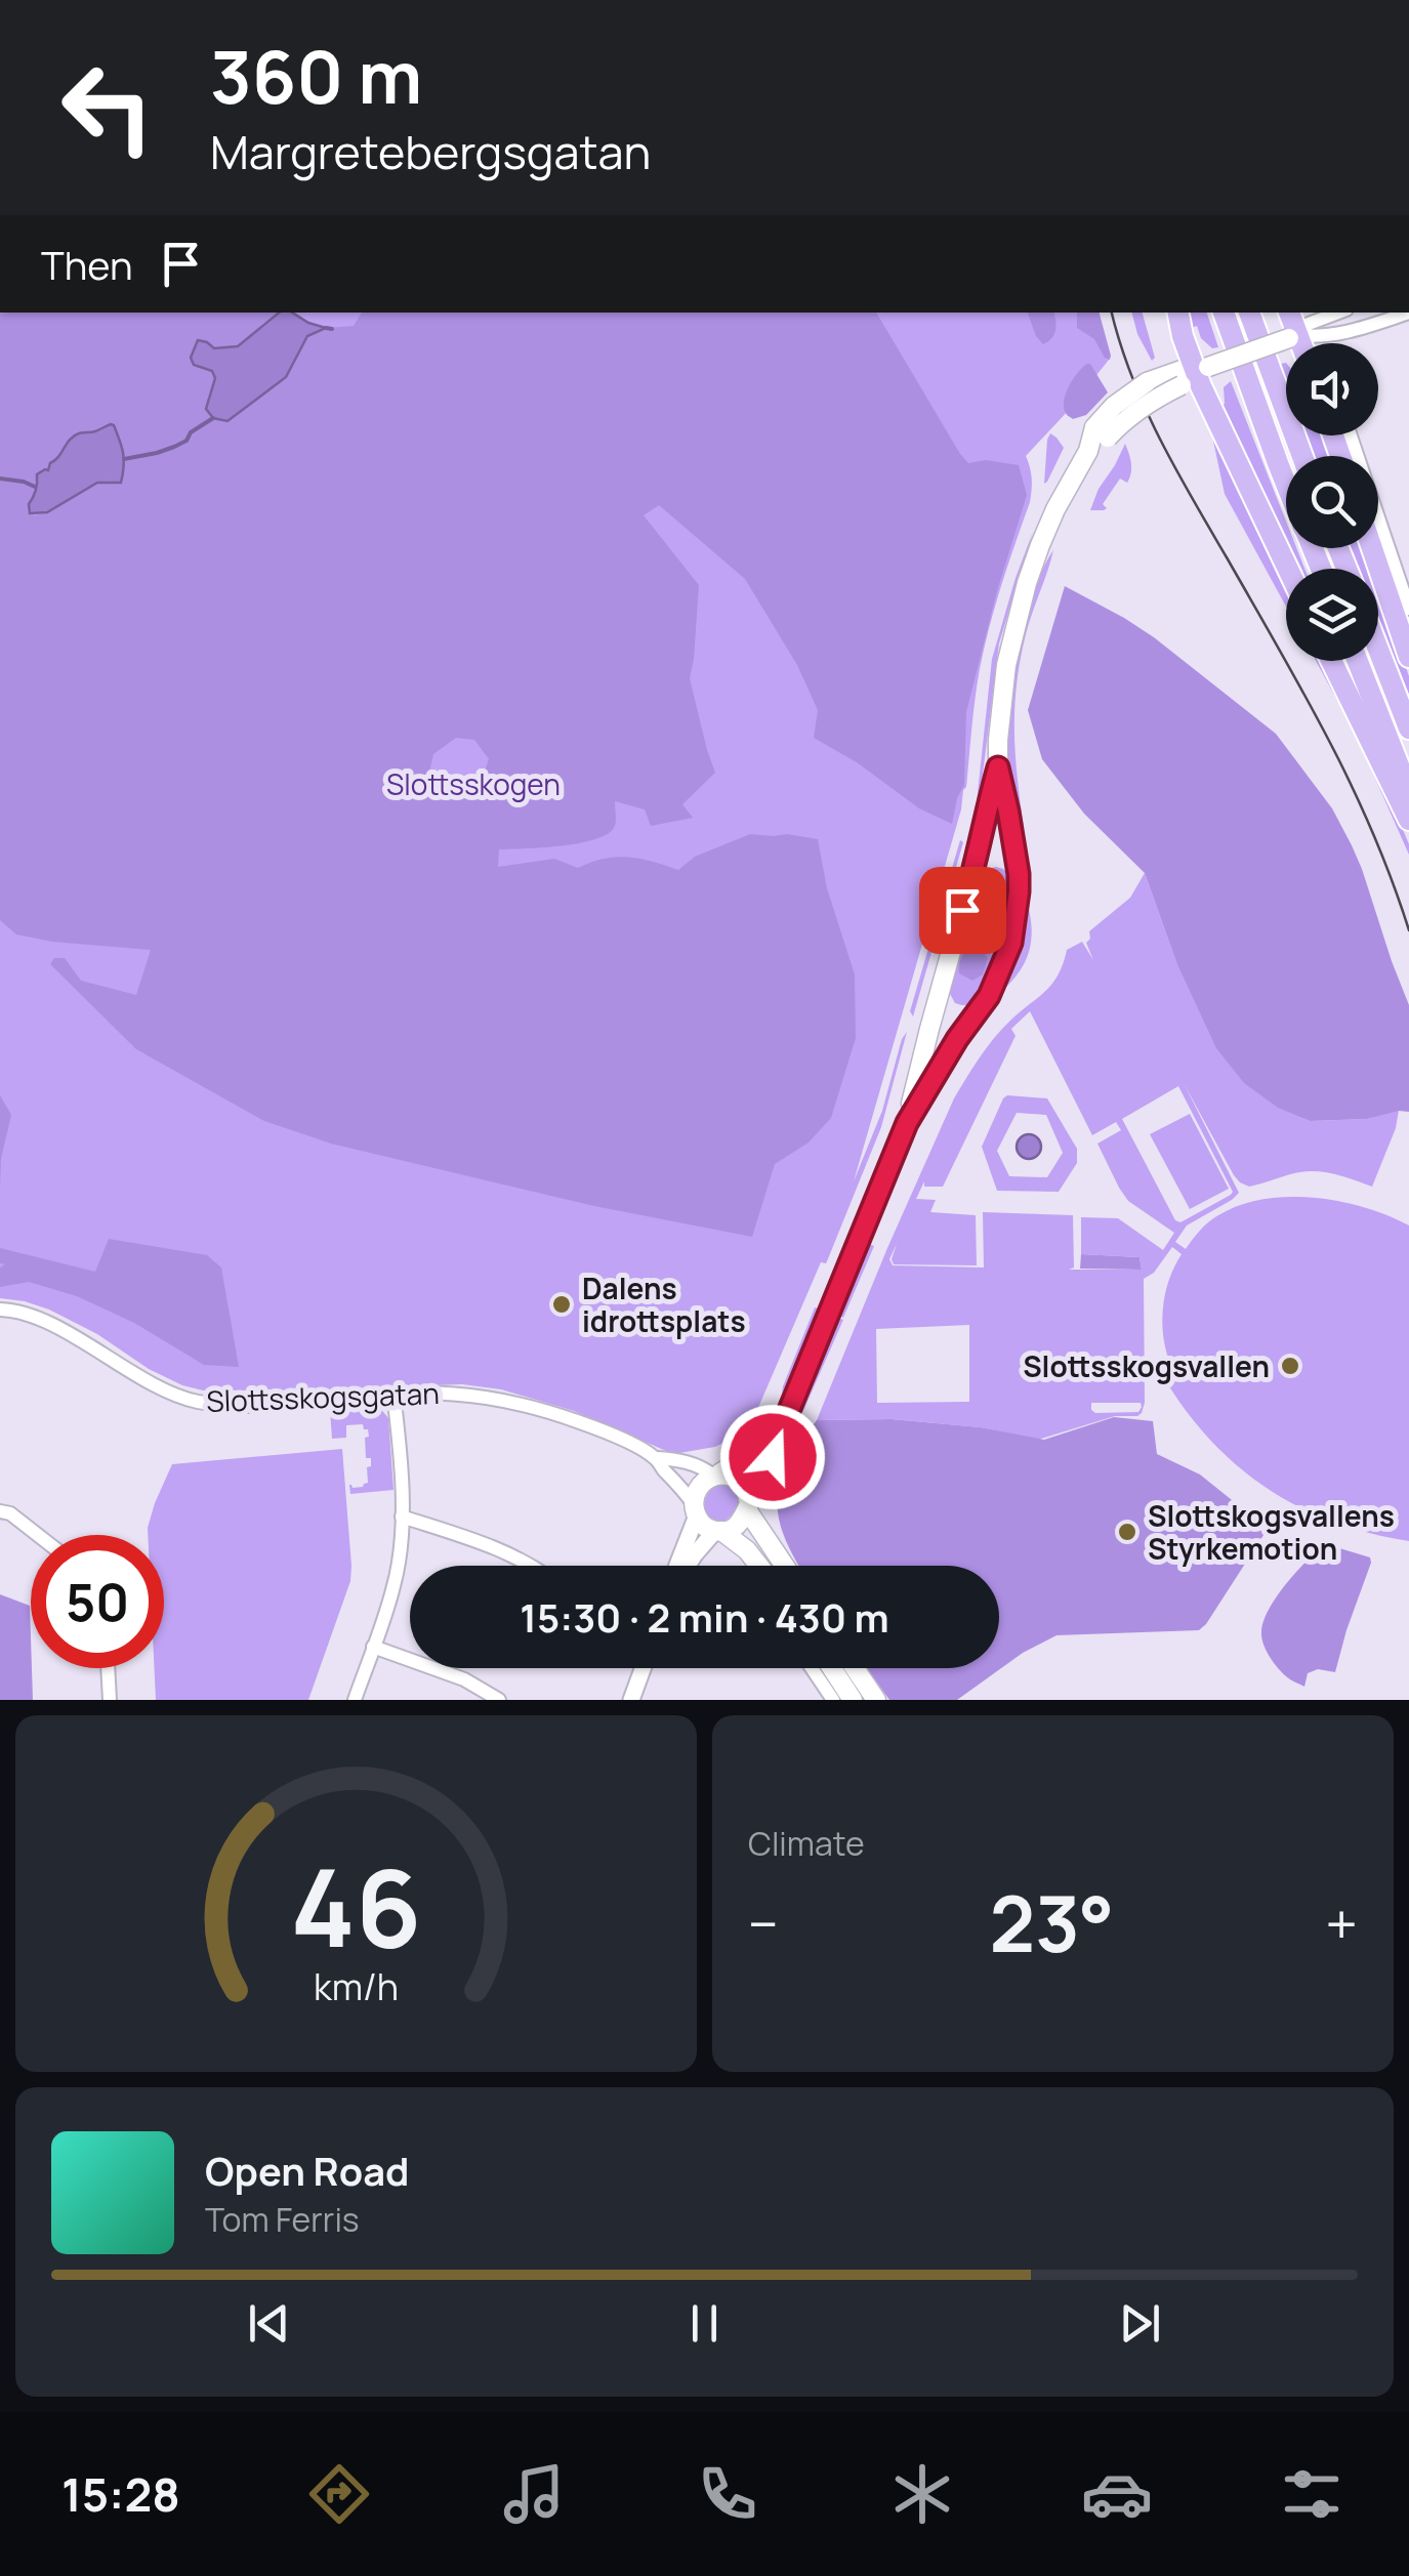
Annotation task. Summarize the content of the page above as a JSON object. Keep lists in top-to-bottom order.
{
  "streets": {
    "street": ["Slottsskogsgatan"]
  },
  "parks": ["Slottsskogen"],
  "places": ["Dalens idrottsplats", "Slottsskogsvallen", "Slottskogsvallens Styrkemotion"],
  "page": {
    "turn": ["360 m", "Margretebergsgatan"],
    "then": "Then",
    "limit": "50",
    "trip": "15:30 · 2 min · 430 m",
    "tile": "Climate",
    "heat": ["−", "23°", "+"],
    "song": ["Open Road", "Tom Ferris"],
    "tabs": "15:28",
    "gauge": ["46", "km/h"]
  }
}
